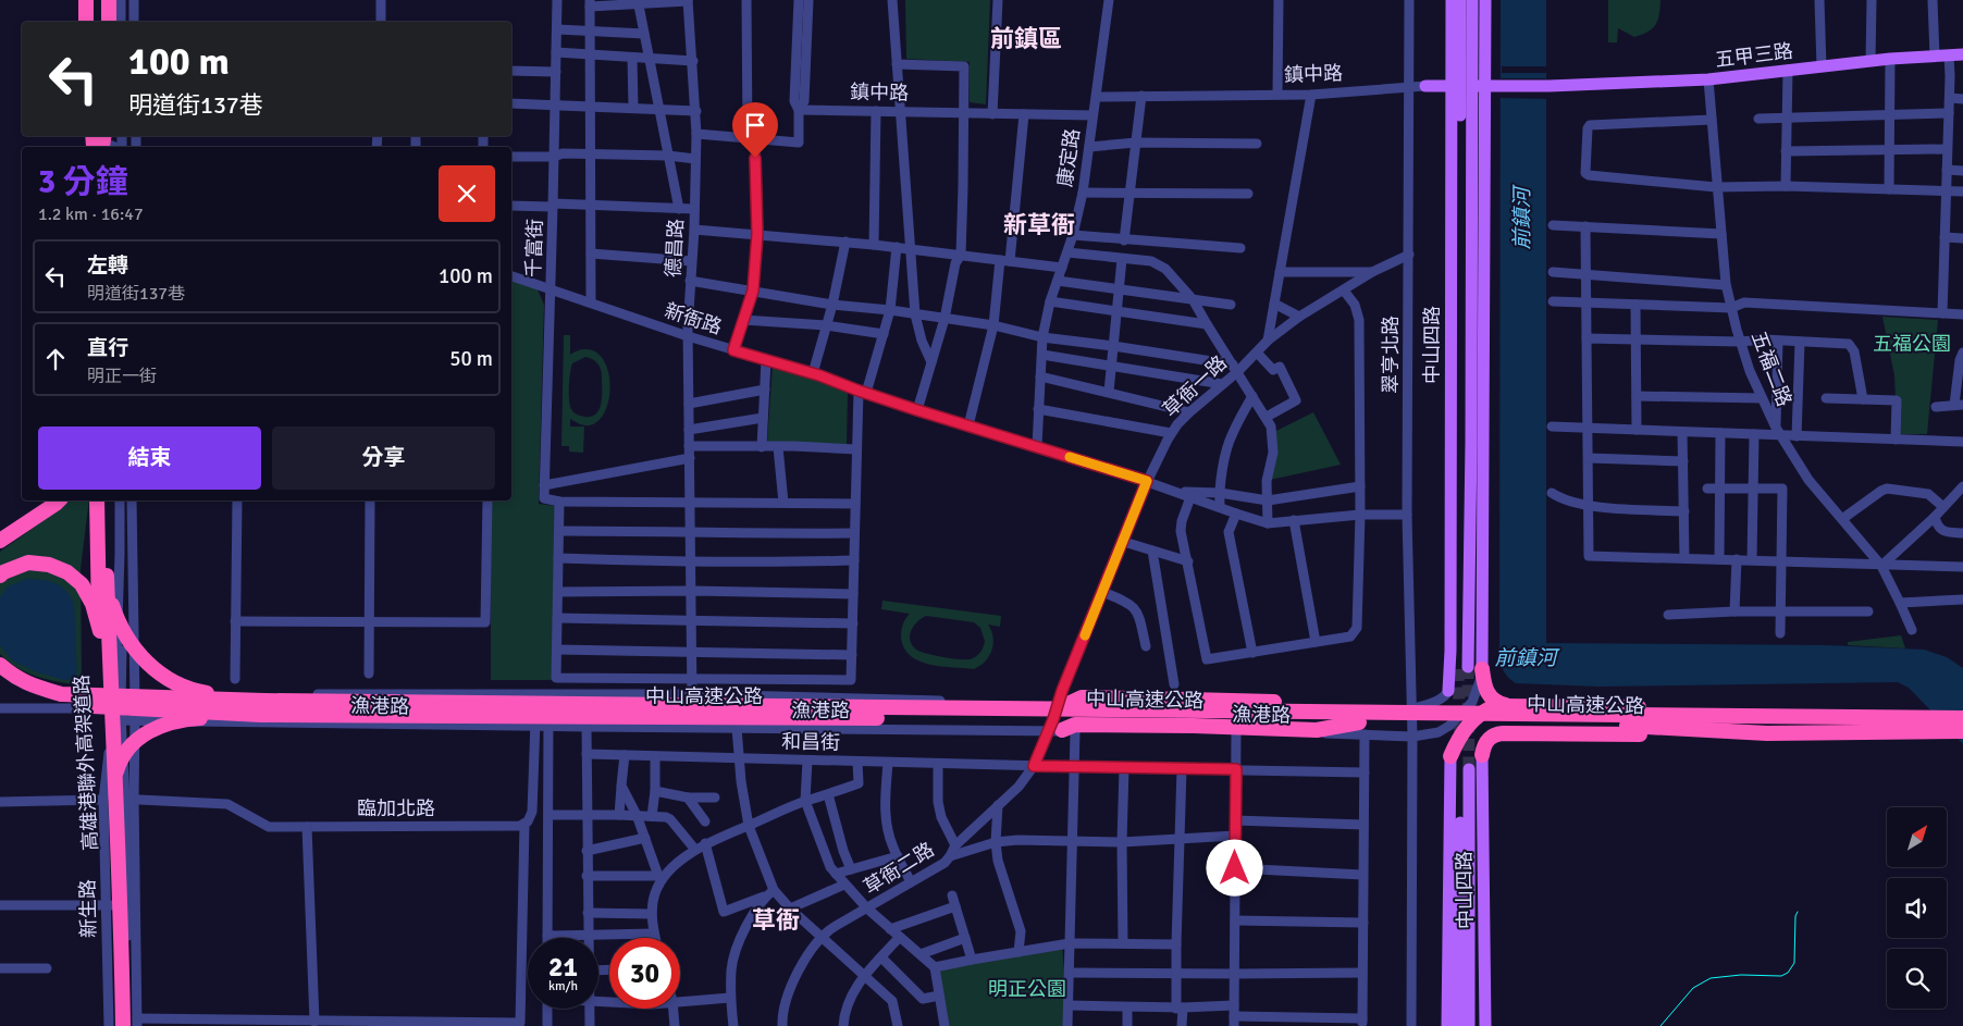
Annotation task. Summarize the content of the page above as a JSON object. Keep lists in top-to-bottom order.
{
  "streets": {
    "highway": ["中山高速公路", "高雄港聯外高架道路"],
    "main road": ["五甲三路", "鎮中路", "中山四路"],
    "street": [
      "康定路",
      "千富街",
      "德昌路",
      "新衙路",
      "翠亨北路",
      "五福二路",
      "草衙一路",
      "漁港路",
      "和昌街",
      "臨加北路",
      "草衙二路",
      "新生路"
    ]
  },
  "crossings": [
    ["五甲三路", "鎮中路"],
    ["五甲三路", "五福二路"],
    ["鎮中路", "康定路"],
    ["鎮中路", "中山四路"],
    ["鎮中路", "翠亨北路"],
    ["康定路", "新衙路"],
    ["千富街", "新衙路"],
    ["德昌路", "新衙路"],
    ["德昌路", "漁港路"],
    ["新衙路", "草衙一路"],
    ["中山四路", "漁港路"],
    ["翠亨北路", "草衙一路"],
    ["翠亨北路", "漁港路"],
    ["草衙一路", "漁港路"],
    ["草衙一路", "草衙二路"],
    ["中山高速公路", "漁港路"],
    ["漁港路", "草衙二路"],
    ["漁港路", "新生路"],
    ["和昌街", "草衙二路"],
    ["高雄港聯外高架道路", "新生路"],
    ["臨加北路", "新生路"]
  ],
  "districts": ["前鎮區", "新草衙", "草衙"],
  "water": ["前鎮河"],
  "parks": ["五福公園", "明正公園"],
  "north": "top right",
  "page": {
    "turn": ["100 m", "明道街137巷"],
    "heading": ["3 分鐘", "1.2 km · 16:47"],
    "list": [
      {
        "name": "左轉",
        "note": "明道街137巷",
        "value": "100 m"
      },
      {
        "name": "直行",
        "note": "明正一街",
        "value": "50 m"
      }
    ],
    "buttons": ["結束", "分享"],
    "speed": "21 km/h",
    "limit": "30"
  }
}
